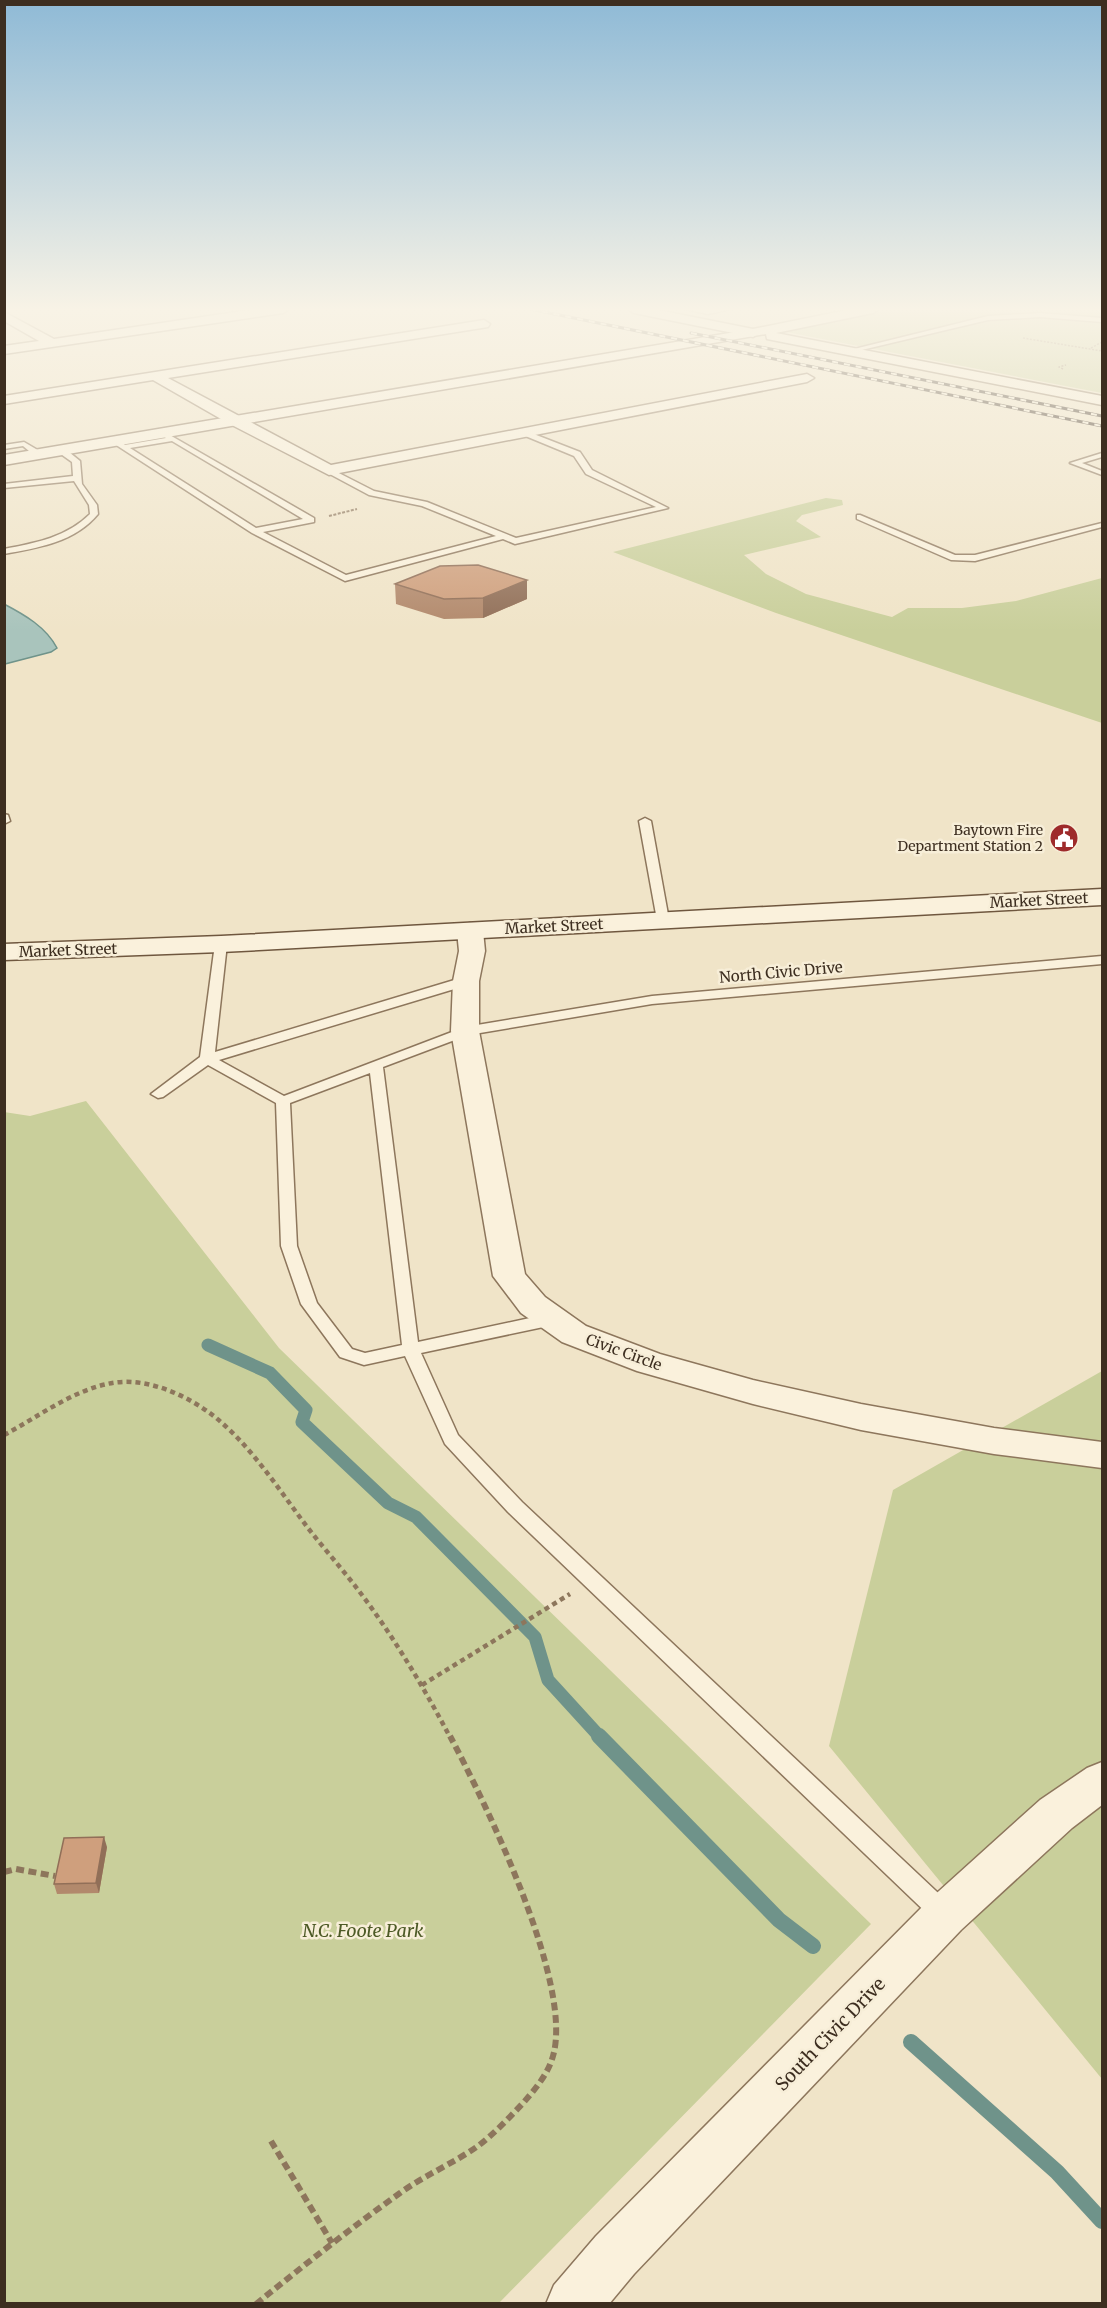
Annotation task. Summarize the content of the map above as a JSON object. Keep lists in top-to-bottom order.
{
  "streets": {
    "street": ["Market Street", "Civic Circle", "South Civic Drive"],
    "lane": ["North Civic Drive"]
  },
  "crossings": [
    ["Market Street", "Civic Circle"],
    ["North Civic Drive", "Civic Circle"]
  ],
  "parks": ["N.C. Foote Park"],
  "places": {
    "public building": ["Baytown Fire Department Station 2"]
  }
}
